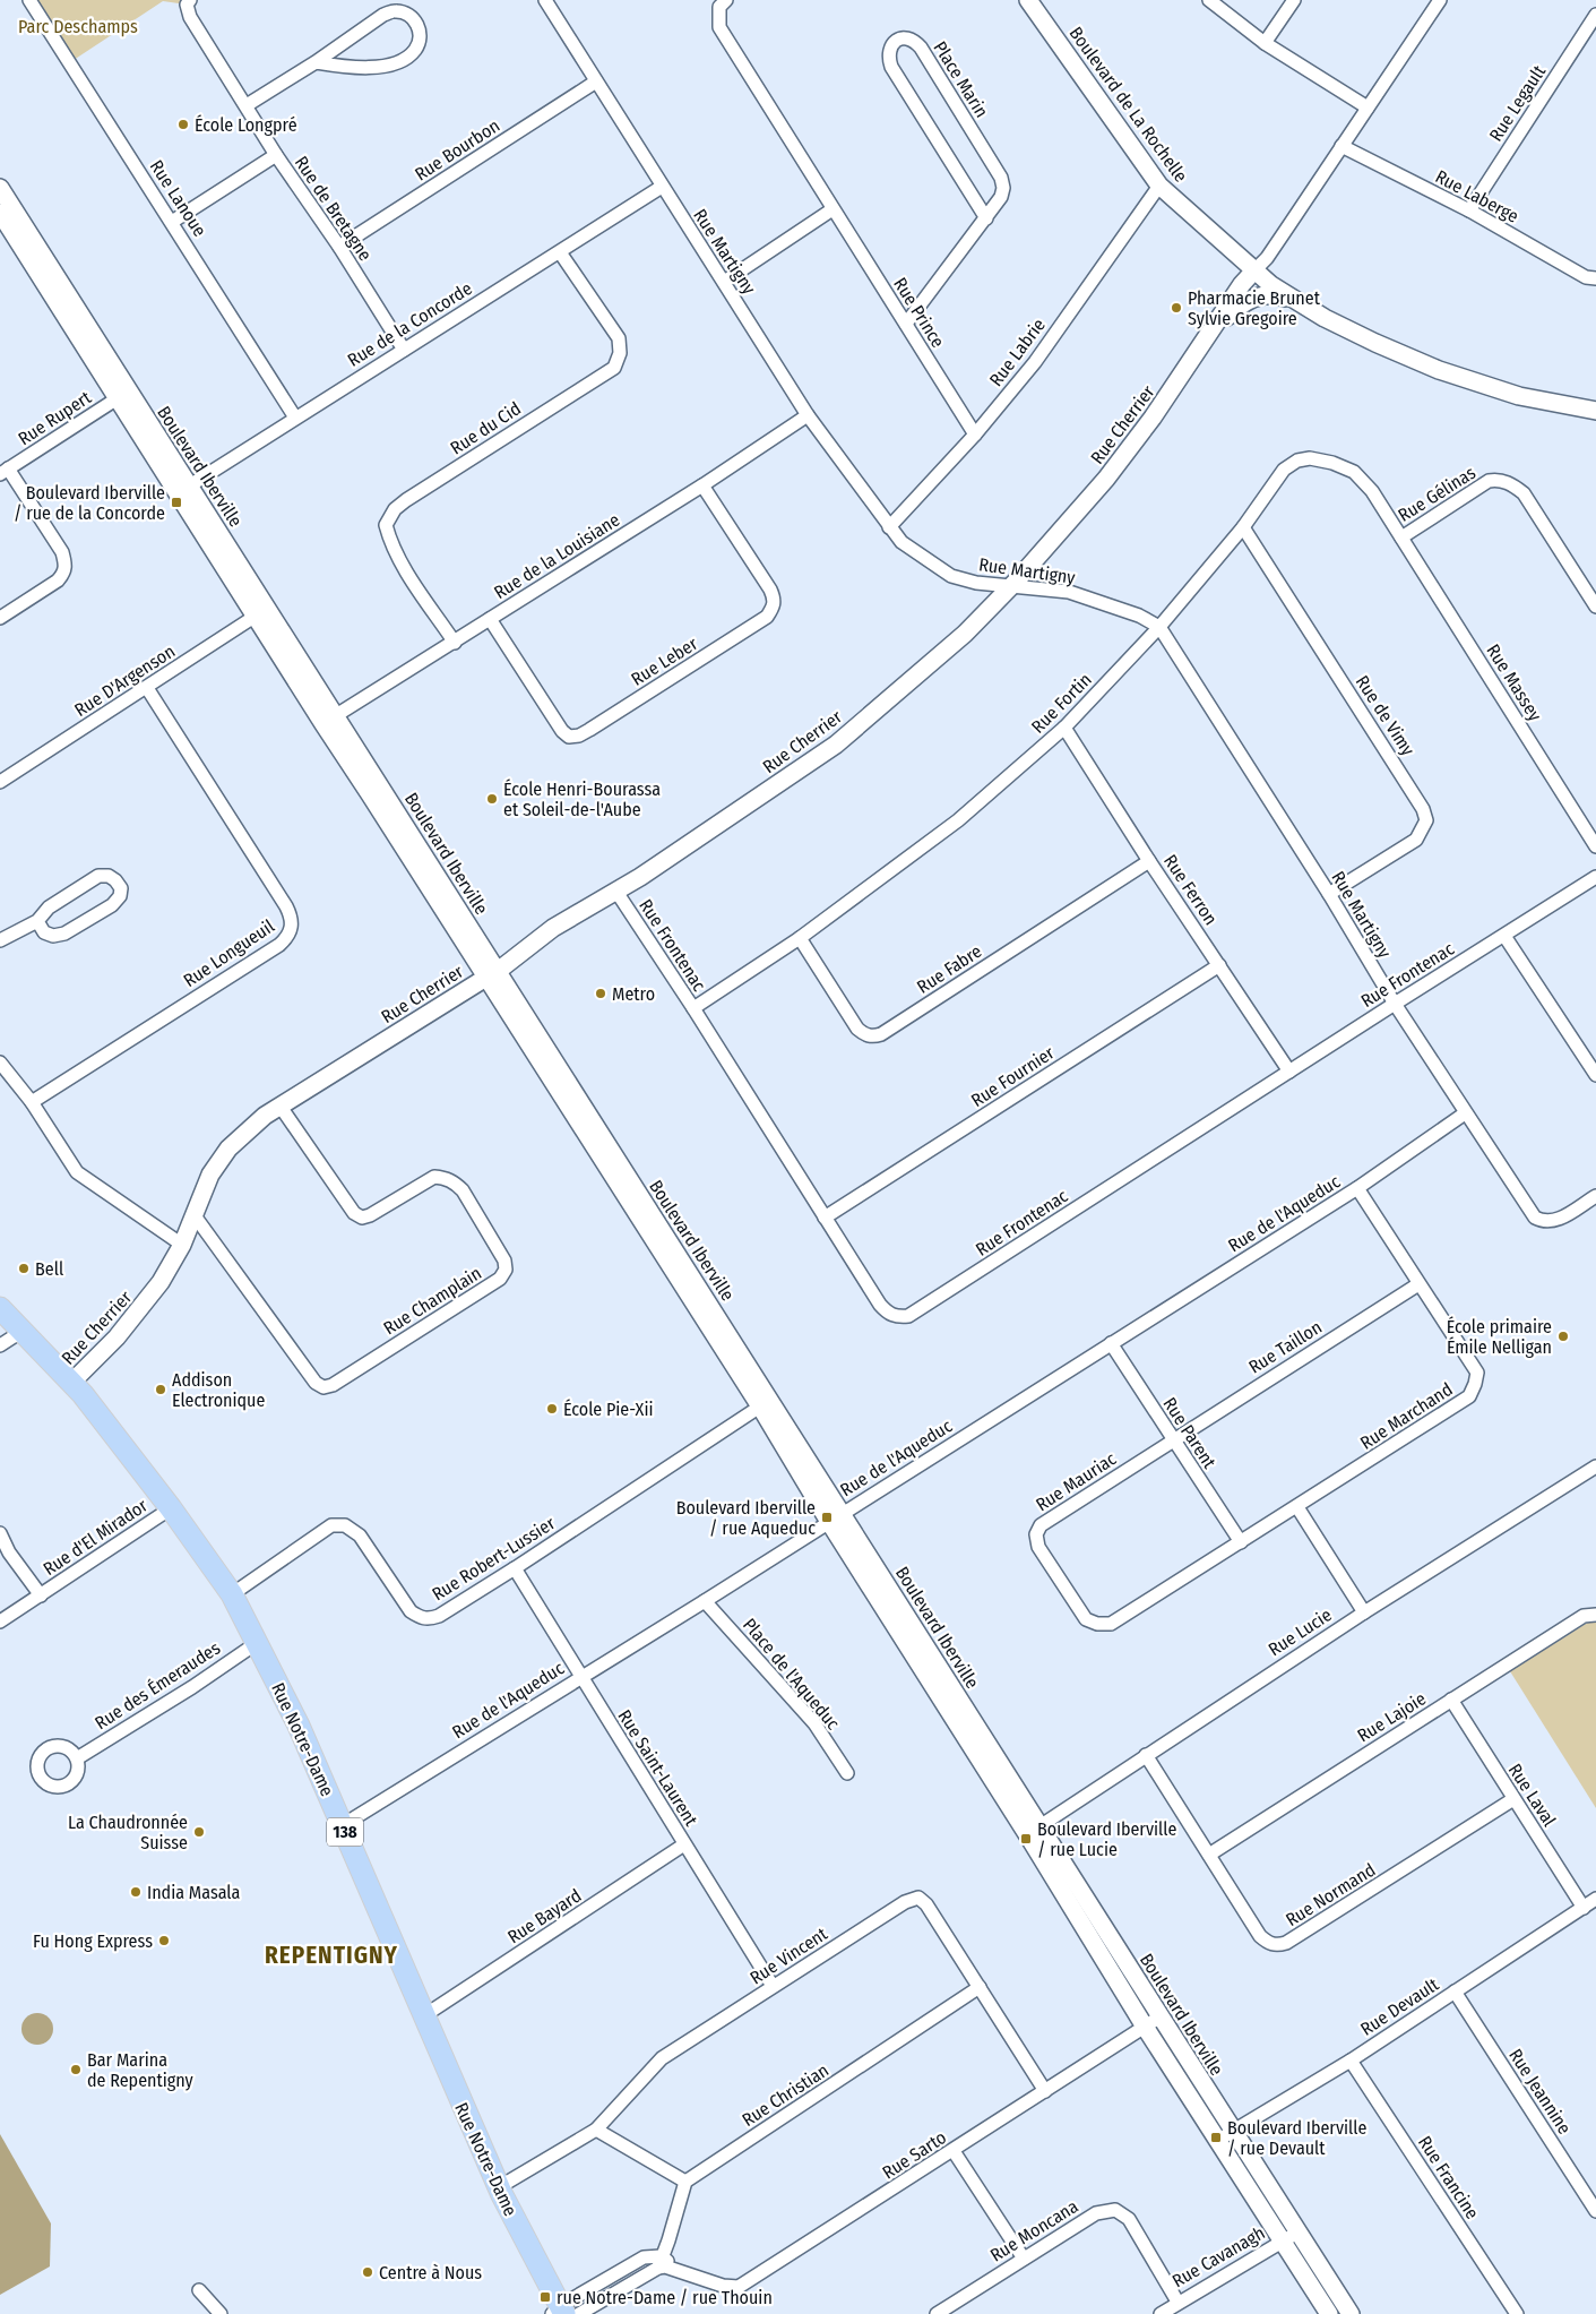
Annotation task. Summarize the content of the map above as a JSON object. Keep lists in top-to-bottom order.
{
  "streets": {
    "main road": ["Rue Notre-Dame", "138"],
    "street": [
      "Place Marin",
      "Rue Legault",
      "Boulevard de La Rochelle",
      "Rue Bourbon",
      "Rue Laberge",
      "Rue Lanoue",
      "Rue de Bretagne",
      "Rue Martigny",
      "Rue Prince",
      "Rue de la Concorde",
      "Rue Labrie",
      "Rue Rupert",
      "Rue Cherrier",
      "Rue du Cid",
      "Boulevard Iberville",
      "Rue Gélinas",
      "Rue de la Louisiane",
      "Rue Leber",
      "Rue D'Argenson",
      "Rue Massey",
      "Rue Fortin",
      "Rue de Vimy",
      "Rue Ferron",
      "Rue Frontenac",
      "Rue Longueuil",
      "Rue Fabre",
      "Rue Fournier",
      "Rue de l'Aqueduc",
      "Rue Champlain",
      "Rue Taillon",
      "Rue Marchand",
      "Rue Parent",
      "Rue Mauriac",
      "Rue d'El Mirador",
      "Rue Robert-Lussier",
      "Rue Lucie",
      "Place de l'Aqueduc",
      "Rue des Émeraudes",
      "Rue Lajoie",
      "Rue Saint-Laurent",
      "Rue Laval",
      "Rue Normand",
      "Rue Bayard",
      "Rue Vincent",
      "Rue Devault",
      "Rue Jeannine",
      "Rue Christian",
      "Rue Sarto",
      "Rue Francine",
      "Rue Moncana",
      "Rue Cavanagh"
    ]
  },
  "crossings": [
    ["Place Marin", "Rue Prince"],
    ["Rue Legault", "Rue Laberge"],
    ["Boulevard de La Rochelle", "Rue Labrie"],
    ["Boulevard de La Rochelle", "Rue Cherrier"],
    ["Rue Bourbon", "Rue de Bretagne"],
    ["Rue Bourbon", "Rue Martigny"],
    ["Rue Laberge", "Rue Cherrier"],
    ["Rue Lanoue", "Rue de la Concorde"],
    ["Rue de Bretagne", "Rue de la Concorde"],
    ["Rue Martigny", "Rue de la Concorde"],
    ["Rue Martigny", "Rue Labrie"],
    ["Rue Martigny", "Rue Cherrier"],
    ["Rue Martigny", "Rue de la Louisiane"],
    ["Rue Martigny", "Rue Fortin"],
    ["Rue Martigny", "Rue de Vimy"],
    ["Rue Martigny", "Rue Frontenac"],
    ["Rue Martigny", "Rue de l'Aqueduc"],
    ["Rue Prince", "Rue Labrie"],
    ["Rue de la Concorde", "Rue du Cid"],
    ["Rue de la Concorde", "Boulevard Iberville"],
    ["Rue Rupert", "Boulevard Iberville"],
    ["Rue Cherrier", "Boulevard Iberville"],
    ["Rue Cherrier", "Rue Frontenac"],
    ["Rue Cherrier", "Rue Champlain"],
    ["Rue Cherrier", "Rue Notre-Dame"],
    ["Rue du Cid", "Rue de la Louisiane"],
    ["Boulevard Iberville", "Rue de la Louisiane"],
    ["Boulevard Iberville", "Rue D'Argenson"],
    ["Boulevard Iberville", "Rue de l'Aqueduc"],
    ["Boulevard Iberville", "Rue Robert-Lussier"],
    ["Boulevard Iberville", "Rue Lucie"],
    ["Boulevard Iberville", "Rue Devault"],
    ["Boulevard Iberville", "Rue Sarto"],
    ["Boulevard Iberville", "Rue Cavanagh"],
    ["Rue Gélinas", "Rue Massey"],
    ["Rue Gélinas", "Rue Fortin"],
    ["Rue de la Louisiane", "Rue Leber"],
    ["Rue D'Argenson", "Rue Longueuil"],
    ["Rue Massey", "Rue Fortin"],
    ["Rue Fortin", "Rue de Vimy"],
    ["Rue Fortin", "Rue Ferron"],
    ["Rue Fortin", "Rue Frontenac"],
    ["Rue Fortin", "Rue Fabre"],
    ["Rue Ferron", "Rue Frontenac"],
    ["Rue Ferron", "Rue Fabre"],
    ["Rue Ferron", "Rue Fournier"],
    ["Rue Frontenac", "Rue Fournier"],
    ["Rue de l'Aqueduc", "Rue Marchand"],
    ["Rue de l'Aqueduc", "Rue Parent"],
    ["Rue de l'Aqueduc", "Place de l'Aqueduc"],
    ["Rue de l'Aqueduc", "Rue Notre-Dame"],
    ["Rue de l'Aqueduc", "Rue Saint-Laurent"],
    ["Rue Taillon", "Rue Marchand"],
    ["Rue Taillon", "Rue Parent"],
    ["Rue Taillon", "Rue Mauriac"],
    ["Rue Marchand", "Rue Parent"],
    ["Rue Marchand", "Rue Mauriac"],
    ["Rue Parent", "Rue Mauriac"],
    ["Rue d'El Mirador", "Rue Notre-Dame"],
    ["Rue Robert-Lussier", "Rue Notre-Dame"],
    ["Rue Robert-Lussier", "Rue Saint-Laurent"],
    ["Rue Lucie", "Rue Normand"],
    ["Rue des Émeraudes", "Rue Notre-Dame"],
    ["Rue Lajoie", "Rue Laval"],
    ["Rue Lajoie", "Rue Normand"],
    ["Rue Notre-Dame", "Rue Bayard"],
    ["Rue Notre-Dame", "Rue Vincent"],
    ["Rue Saint-Laurent", "Rue Bayard"],
    ["Rue Saint-Laurent", "Rue Vincent"],
    ["Rue Laval", "Rue Normand"],
    ["Rue Laval", "Rue Devault"],
    ["Rue Vincent", "Rue Christian"],
    ["Rue Vincent", "Rue Sarto"],
    ["Rue Devault", "Rue Jeannine"],
    ["Rue Devault", "Rue Francine"],
    ["Rue Moncana", "Rue Cavanagh"]
  ],
  "districts": ["REPENTIGNY"],
  "parks": ["Parc Deschamps"],
  "places": {
    "other": [
      "École Longpré",
      "Pharmacie Brunet Sylvie Gregoire",
      "École Henri-Bourassa et Soleil-de-l'Aube",
      "Metro",
      "Bell",
      "École primaire Émile Nelligan",
      "Addison Electronique",
      "École Pie-Xii",
      "La Chaudronnée Suisse",
      "India Masala",
      "Fu Hong Express",
      "Bar Marina de Repentigny",
      "Centre à Nous"
    ],
    "transit": [
      "Boulevard Iberville / rue de la Concorde",
      "Boulevard Iberville / rue Aqueduc",
      "Boulevard Iberville / rue Lucie",
      "Boulevard Iberville / rue Devault",
      "rue Notre-Dame / rue Thouin"
    ]
  }
}
